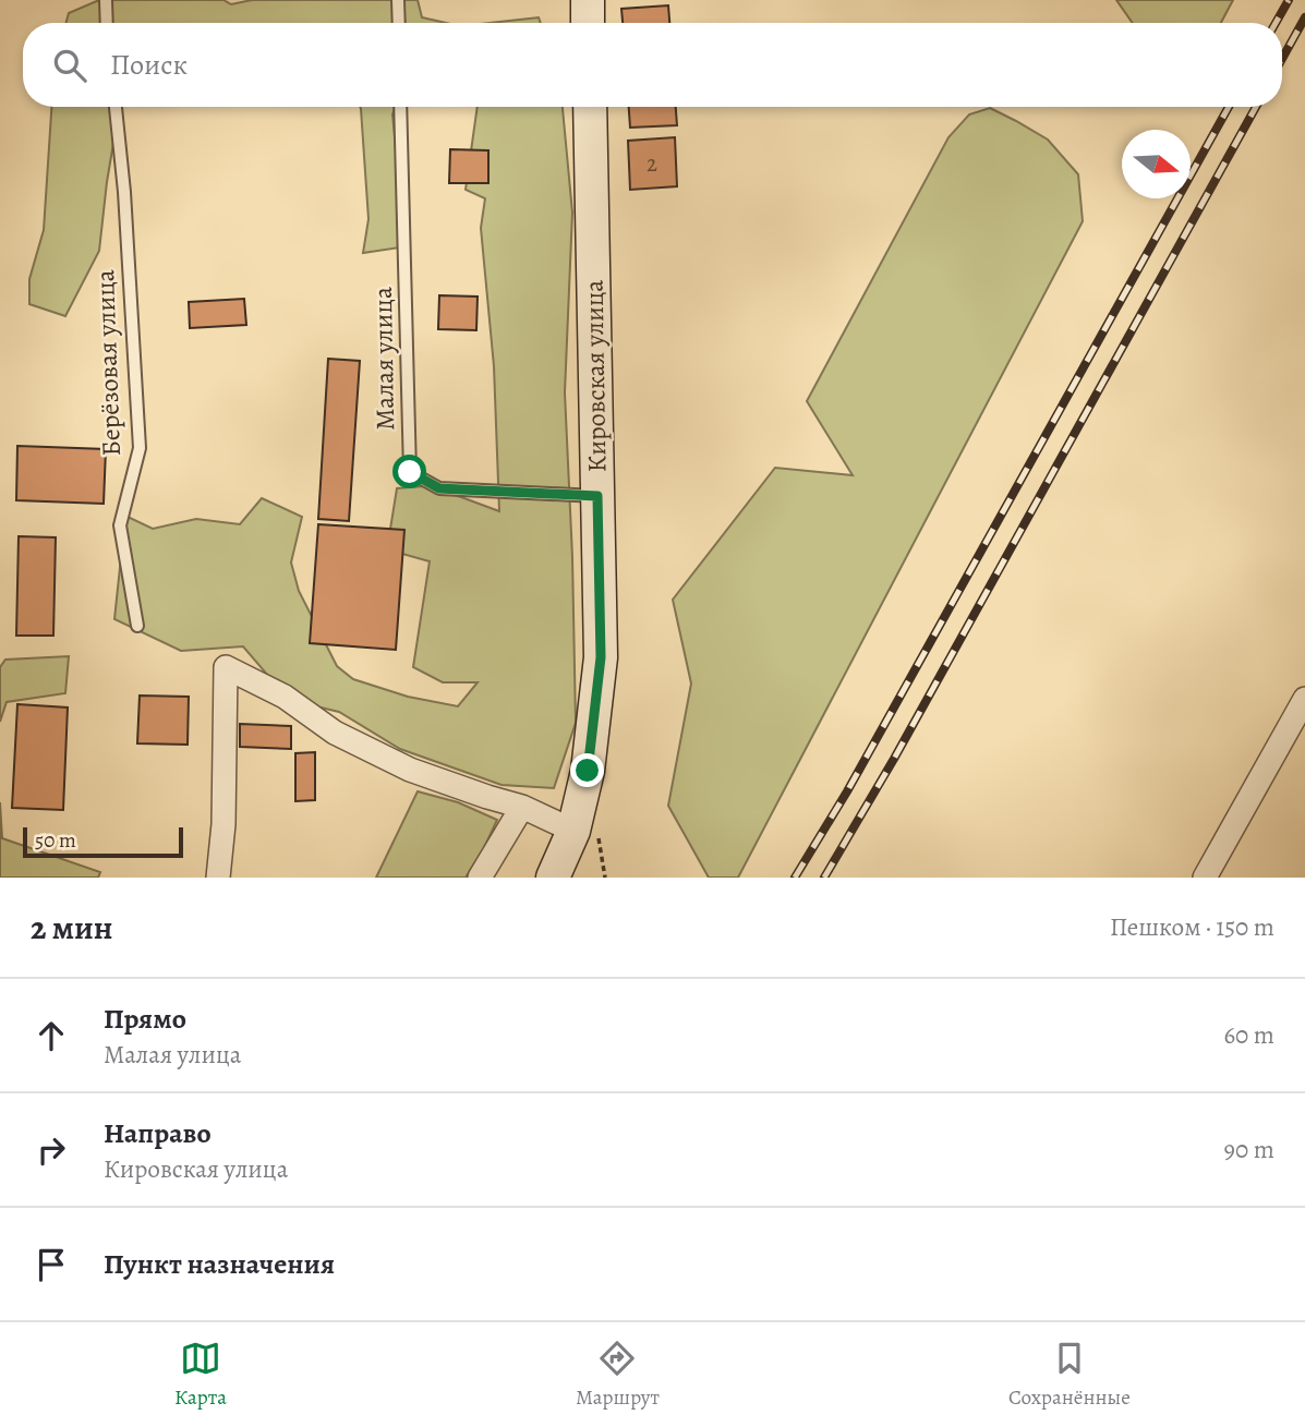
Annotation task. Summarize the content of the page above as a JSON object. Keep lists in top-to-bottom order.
{
  "streets": {
    "main road": ["Кировская улица"],
    "lane": ["Малая улица", "Берёзовая улица"]
  },
  "crossings": [
    ["Малая улица", "Кировская улица"]
  ],
  "house_numbers": ["2"],
  "scale_bar": "50 m",
  "north": "right",
  "page": {
    "search": "Поиск",
    "scale": "50 m",
    "heading": ["2 мин", "Пешком · 150 m"],
    "list": [
      ["Прямо", "Малая улица", "60 m"],
      ["Направо", "Кировская улица", "90 m"],
      "Пункт назначения"
    ],
    "nav": ["Карта", "Маршрут", "Сохранённые"]
  }
}
